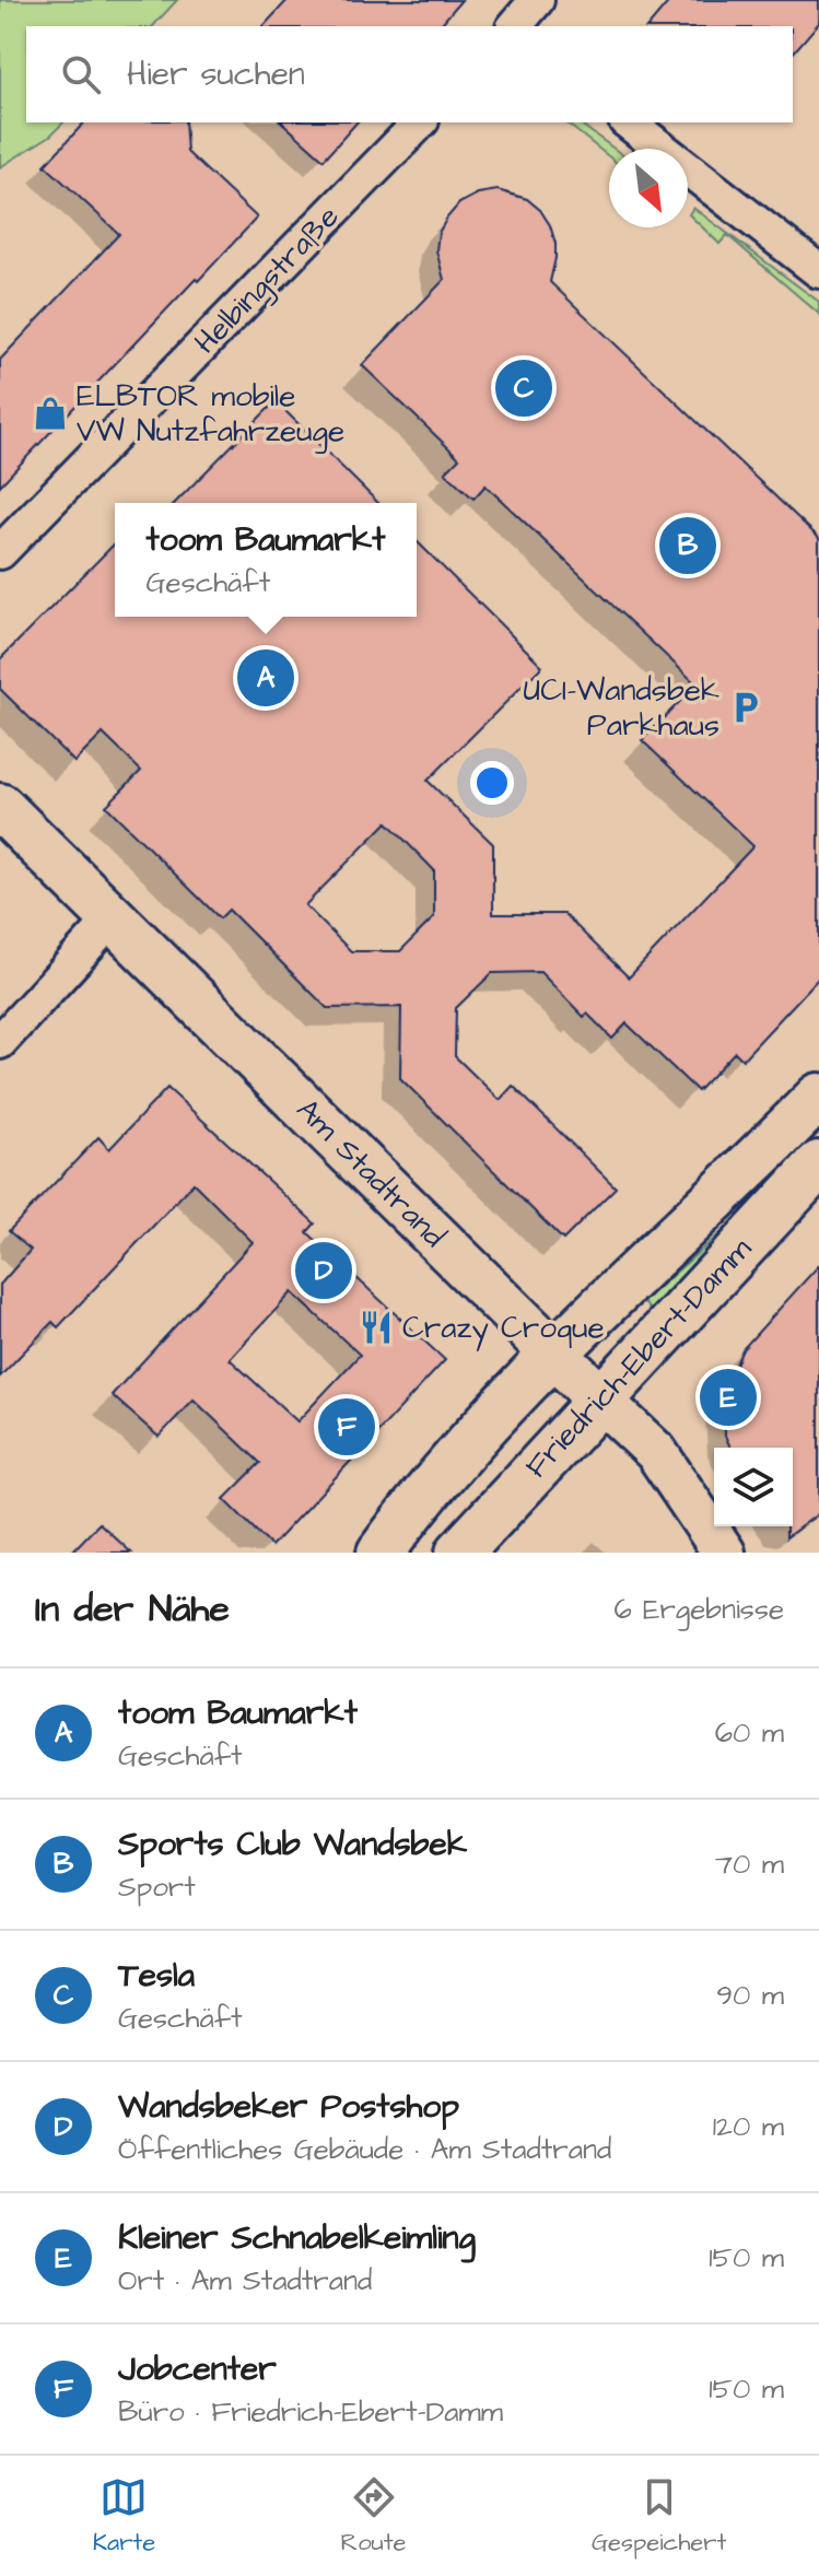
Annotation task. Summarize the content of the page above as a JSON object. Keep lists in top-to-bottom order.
{
  "streets": {
    "main road": ["Am Stadtrand", "Friedrich-Ebert-Damm"],
    "street": ["Helbingstraße"]
  },
  "crossings": [
    ["Am Stadtrand", "Friedrich-Ebert-Damm"]
  ],
  "places": {
    "shop": ["ELBTOR mobile VW Nutzfahrzeuge"],
    "parking": ["UCI-Wandsbek Parkhaus"],
    "restaurant": ["Crazy Croque"]
  },
  "north": "bottom right",
  "page": {
    "search": "Hier suchen",
    "pins": [
      "C",
      "B",
      "A",
      "D",
      "E",
      "F"
    ],
    "popup": ["toom Baumarkt", "Geschäft"],
    "heading": ["In der Nähe", "6 Ergebnisse"],
    "list": [
      {
        "mark": "A",
        "name": "toom Baumarkt",
        "note": "Geschäft",
        "value": "60 m"
      },
      {
        "mark": "B",
        "name": "Sports Club Wandsbek",
        "note": "Sport",
        "value": "70 m"
      },
      {
        "mark": "C",
        "name": "Tesla",
        "note": "Geschäft",
        "value": "90 m"
      },
      {
        "mark": "D",
        "name": "Wandsbeker Postshop",
        "note": "Öffentliches Gebäude · Am Stadtrand",
        "value": "120 m"
      },
      {
        "mark": "E",
        "name": "Kleiner Schnabelkeimling",
        "note": "Ort · Am Stadtrand",
        "value": "150 m"
      },
      {
        "mark": "F",
        "name": "Jobcenter",
        "note": "Büro · Friedrich-Ebert-Damm",
        "value": "150 m"
      }
    ],
    "nav": ["Karte", "Route", "Gespeichert"]
  }
}
